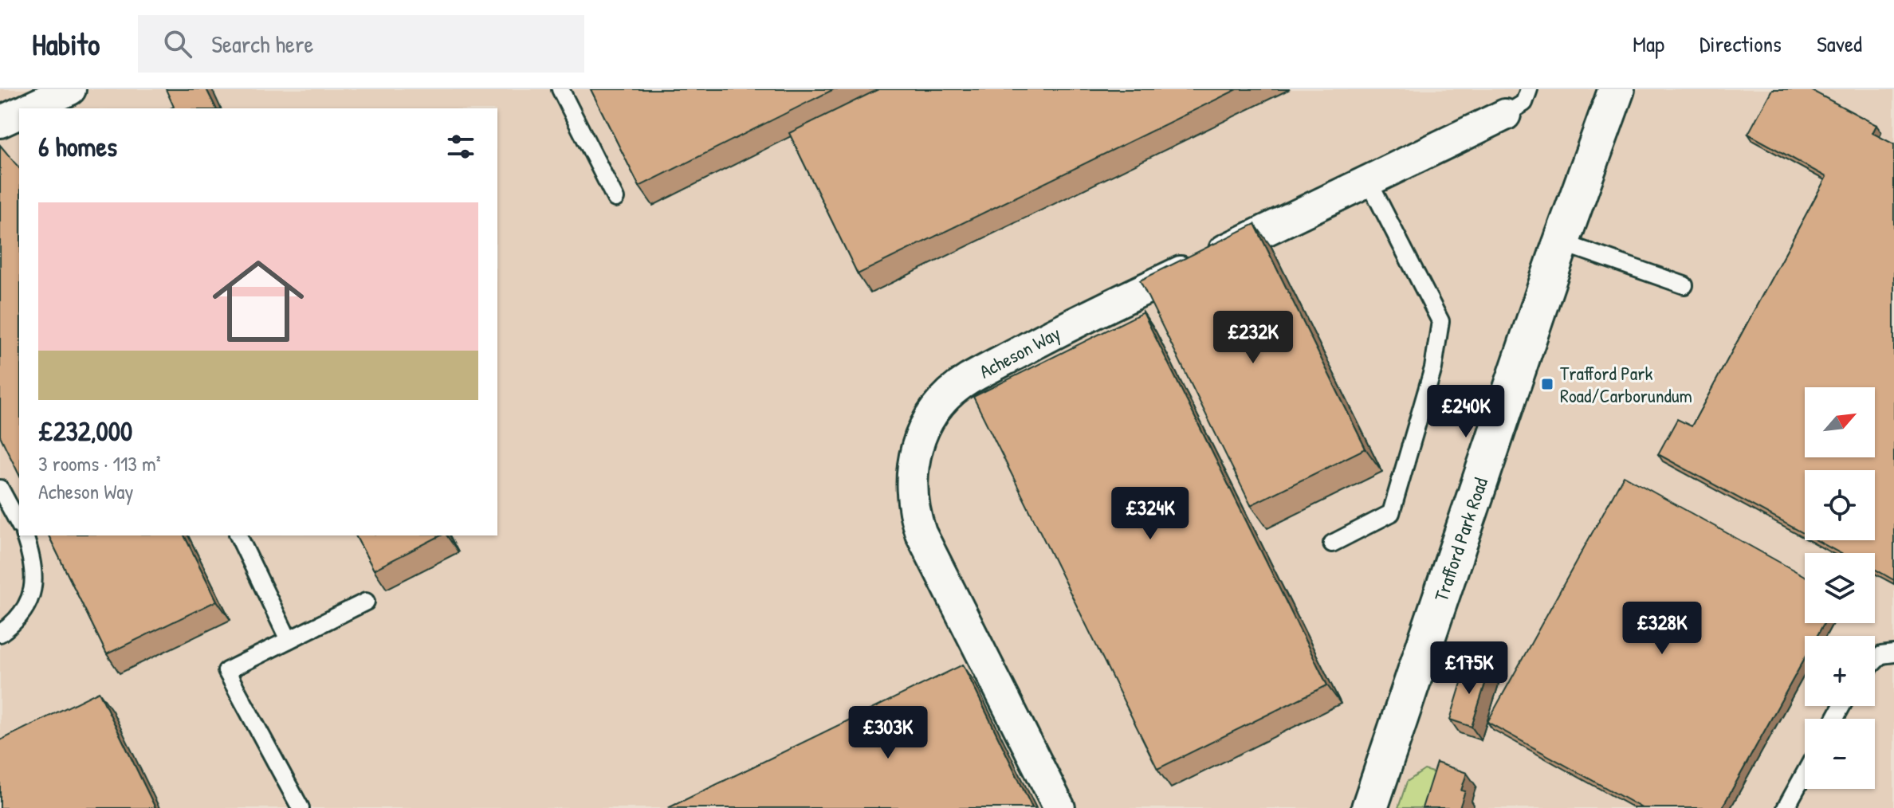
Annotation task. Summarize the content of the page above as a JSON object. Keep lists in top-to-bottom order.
{
  "streets": {
    "street": ["Acheson Way", "Trafford Park Road"]
  },
  "places": {
    "transit": ["Trafford Park Road/Carborundum"]
  },
  "north": "top right",
  "page": {
    "header": "Habito",
    "search": "Search here",
    "nav": ["Map", "Directions", "Saved"],
    "heading": "6 homes",
    "list": [
      {
        "name": "£232,000",
        "note": "3 rooms · 113 m² · Acheson Way"
      }
    ],
    "price": [
      "£232K",
      "£240K",
      "£324K",
      "£328K",
      "£175K",
      "£303K"
    ],
    "map_buttons": ["+", "−"]
  }
}
